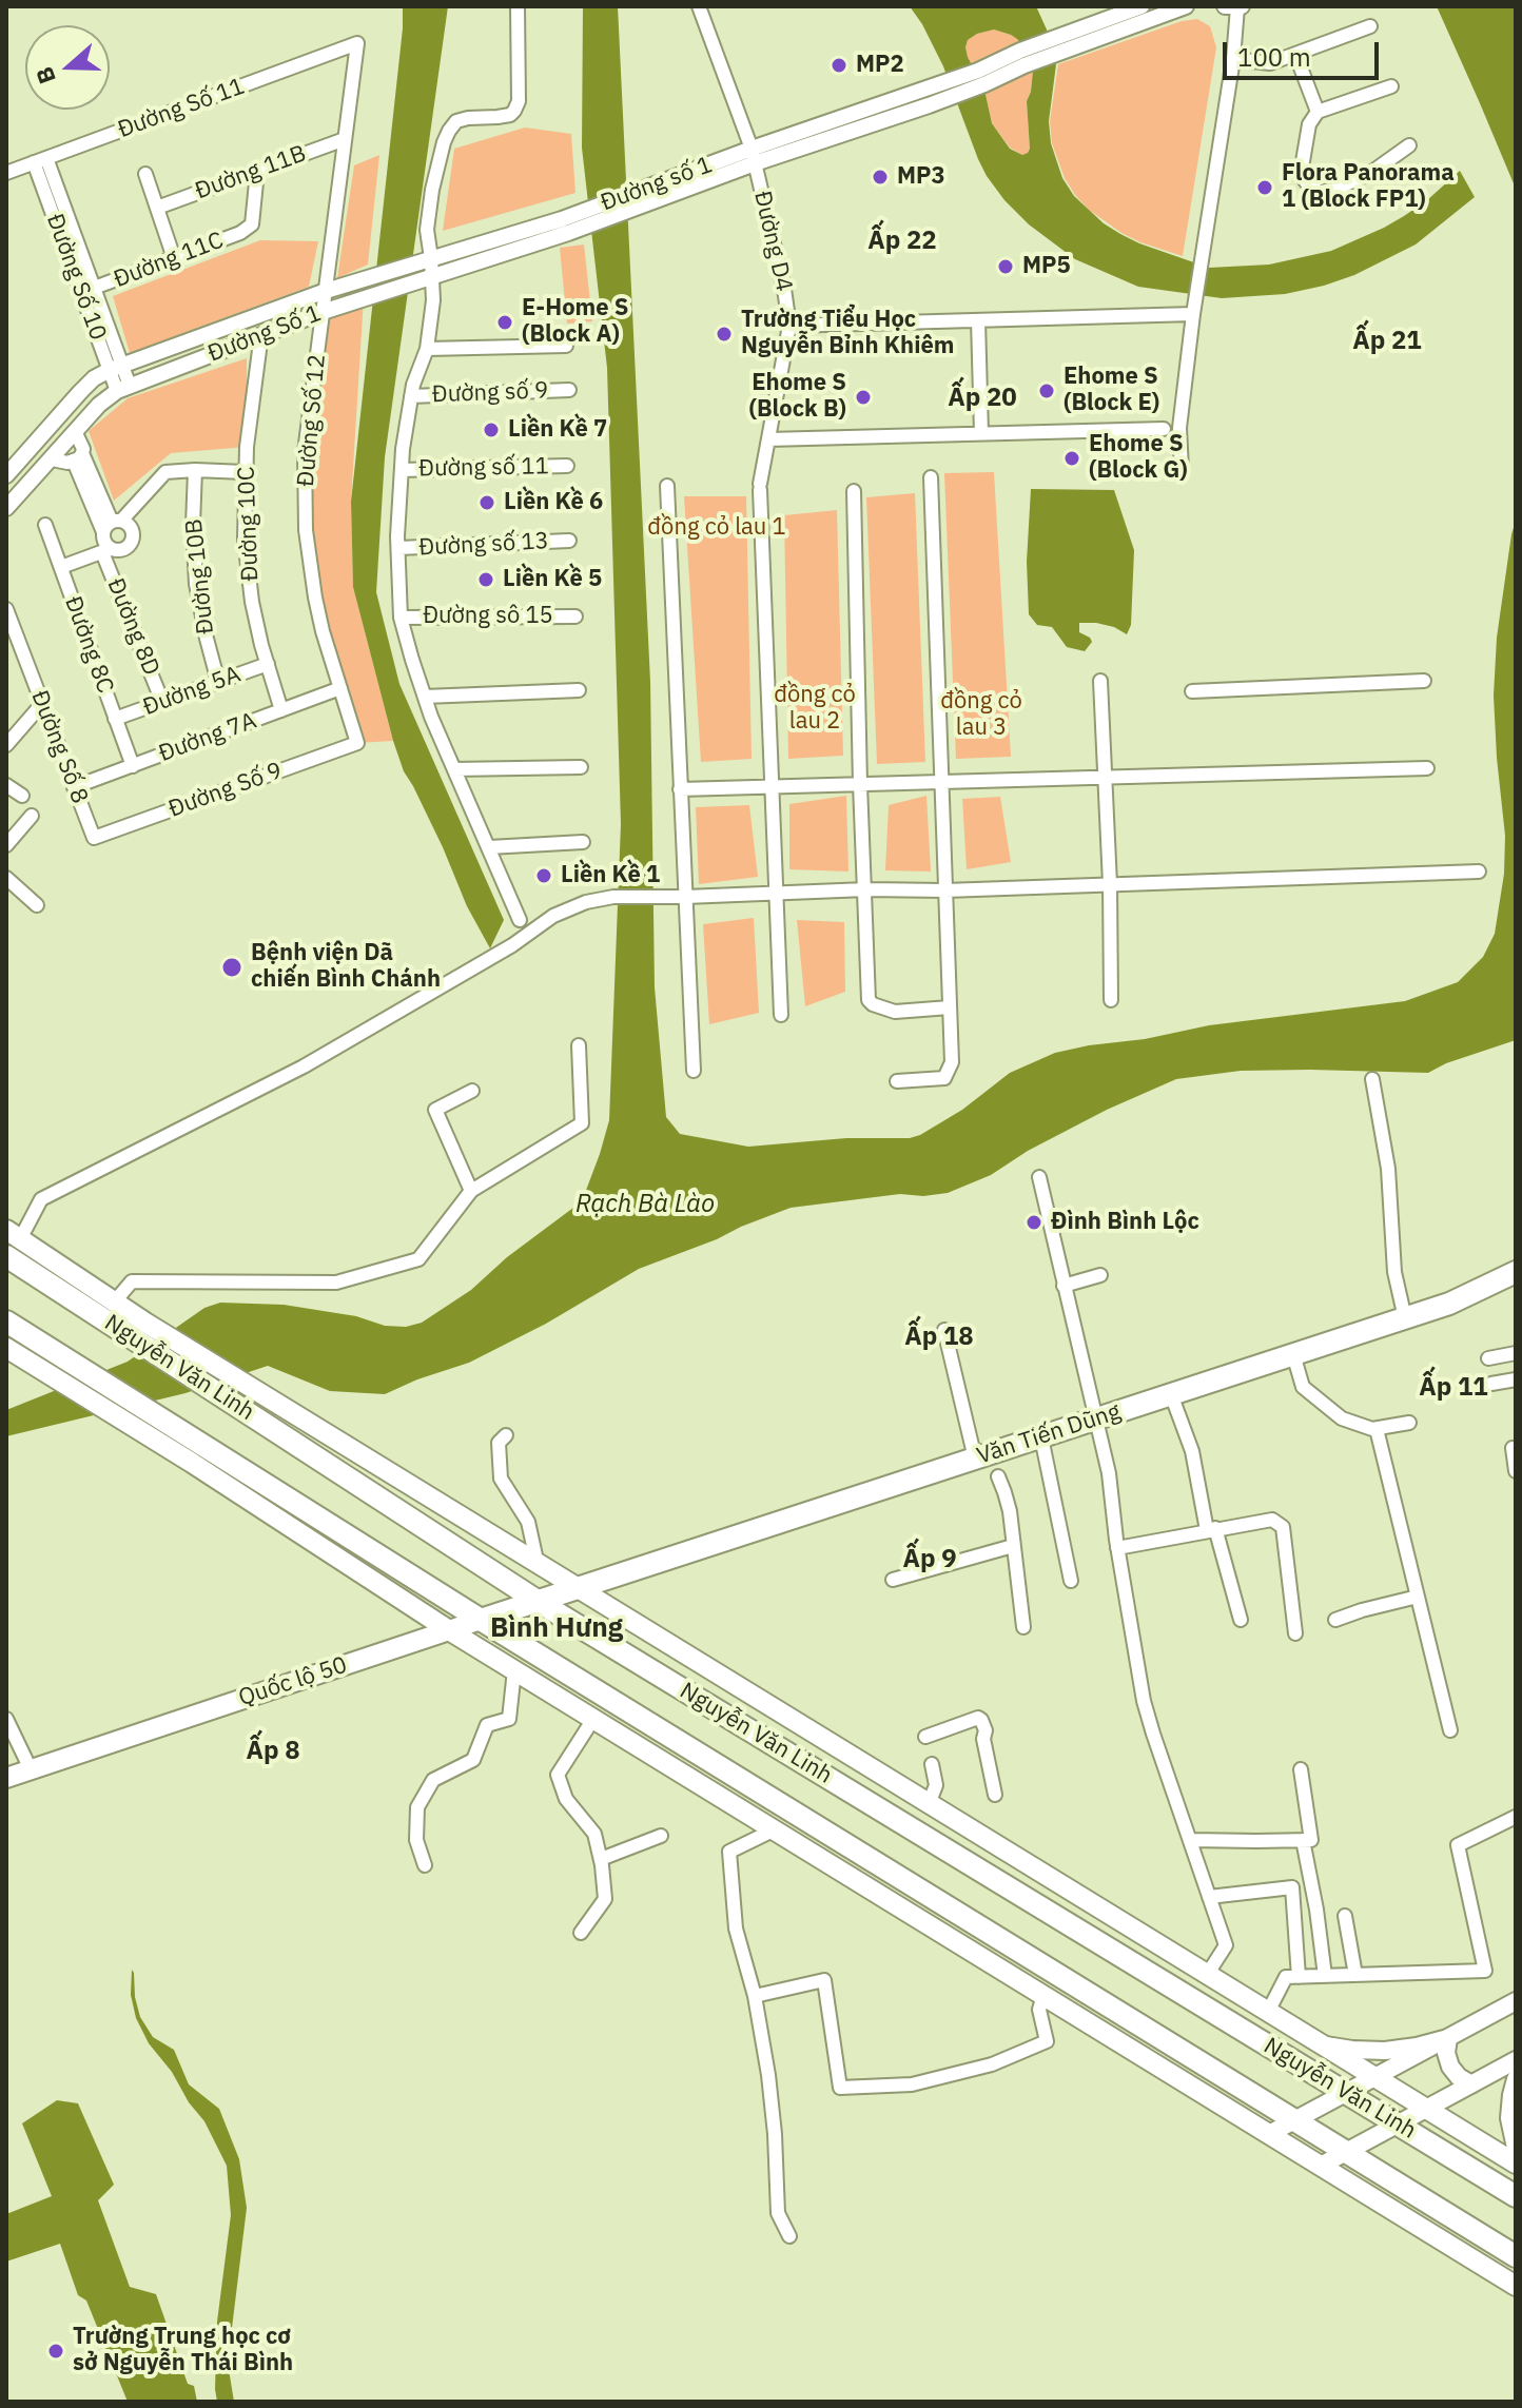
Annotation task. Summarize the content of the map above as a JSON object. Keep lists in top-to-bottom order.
{
  "streets": {
    "highway": ["Nguyễn Văn Linh", "Văn Tiến Dũng", "Quốc lộ 50"],
    "street": [
      "Đường Số 11",
      "Đường 11B",
      "Đường số 1",
      "Đường D4",
      "Đường 11C",
      "Đường Số 10",
      "Đường Số 1",
      "Đường số 9",
      "Đường Số 12",
      "Đường số 11",
      "Đường 10C",
      "Đường số 13",
      "Đường 10B",
      "Đường sô 15",
      "Đường 8D",
      "Đường 8C",
      "Đường 5A",
      "Đường 7A",
      "Đường Số 8",
      "Đường Số 9"
    ]
  },
  "crossings": [
    ["Đường Số 11", "Đường Số 10"],
    ["Đường Số 11", "Đường Số 12"],
    ["Đường 11B", "Đường 11C"],
    ["Đường 11B", "Đường Số 12"],
    ["Đường số 1", "Đường D4"],
    ["Đường số 1", "Đường Số 1"],
    ["Đường 11C", "Đường Số 10"],
    ["Đường Số 10", "Đường Số 1"],
    ["Đường Số 1", "Đường Số 12"],
    ["Đường Số 1", "Đường 10C"],
    ["Đường Số 12", "Đường 7A"],
    ["Đường Số 12", "Đường Số 9"],
    ["Đường 10C", "Đường 5A"],
    ["Đường 10C", "Đường 7A"],
    ["Đường 10B", "Đường 5A"],
    ["Đường 8D", "Đường 5A"],
    ["Đường 8C", "Đường 5A"],
    ["Đường 8C", "Đường 7A"],
    ["Đường 7A", "Đường Số 8"],
    ["Đường Số 8", "Đường Số 9"],
    ["Nguyễn Văn Linh", "Văn Tiến Dũng"],
    ["Nguyễn Văn Linh", "Quốc lộ 50"],
    ["Văn Tiến Dũng", "Quốc lộ 50"]
  ],
  "districts": [
    "Ấp 22",
    "Ấp 21",
    "Ấp 20",
    "Ấp 18",
    "Ấp 11",
    "Ấp 9",
    "Bình Hưng",
    "Ấp 8"
  ],
  "water": ["Rạch Bà Lào"],
  "parks": ["đồng cỏ lau 1", "đồng cỏ lau 2", "đồng cỏ lau 3"],
  "places": [
    "MP2",
    "MP3",
    "Flora Panorama 1 (Block FP1)",
    "MP5",
    "E-Home S (Block A)",
    "Trường Tiểu Học Nguyễn Bỉnh Khiêm",
    "Ehome S (Block E)",
    "Ehome S (Block B)",
    "Liền Kề 7",
    "Ehome S (Block G)",
    "Liền Kề 6",
    "Liền Kề 5",
    "Liền Kề 1",
    "Bệnh viện Dã chiến Bình Chánh",
    "Đình Bình Lộc",
    "Trường Trung học cơ sở Nguyễn Thái Bình"
  ],
  "scale_bar": "100 m",
  "north": "left"
}
